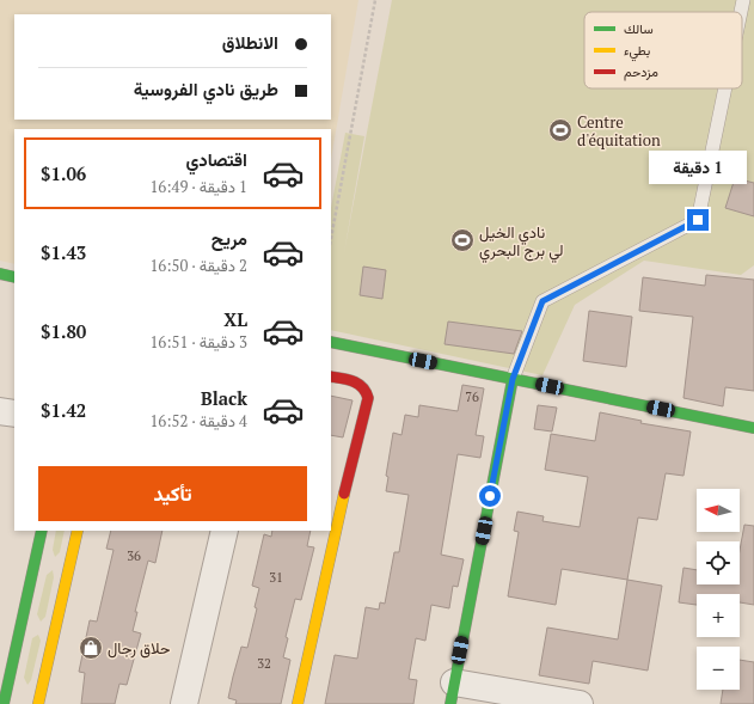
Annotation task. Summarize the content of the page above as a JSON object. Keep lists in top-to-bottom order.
{
  "places": {
    "sports": ["Centre d'équitation", "نادي الخيل لي برج البحري"],
    "shop": ["حلاق رجال"]
  },
  "house_numbers": [
    "76",
    "36",
    "31",
    "32"
  ],
  "legend": ["سالك", "بطيء", "مزدحم"],
  "north": "left",
  "page": {
    "banner": ["الانطلاق", "طريق نادي الفروسية"],
    "list": [
      {
        "name": "اقتصادي",
        "note": "1 دقيقة · 16:49",
        "value": "$1.06"
      },
      {
        "name": "مريح",
        "note": "2 دقيقة · 16:50",
        "value": "$1.43"
      },
      {
        "name": "XL",
        "note": "3 دقيقة · 16:51",
        "value": "$1.80"
      },
      {
        "name": "Black",
        "note": "4 دقيقة · 16:52",
        "value": "$1.42"
      }
    ],
    "bubble": "1 دقيقة",
    "buttons": "تأكيد",
    "map_buttons": ["+", "−"]
  }
}
